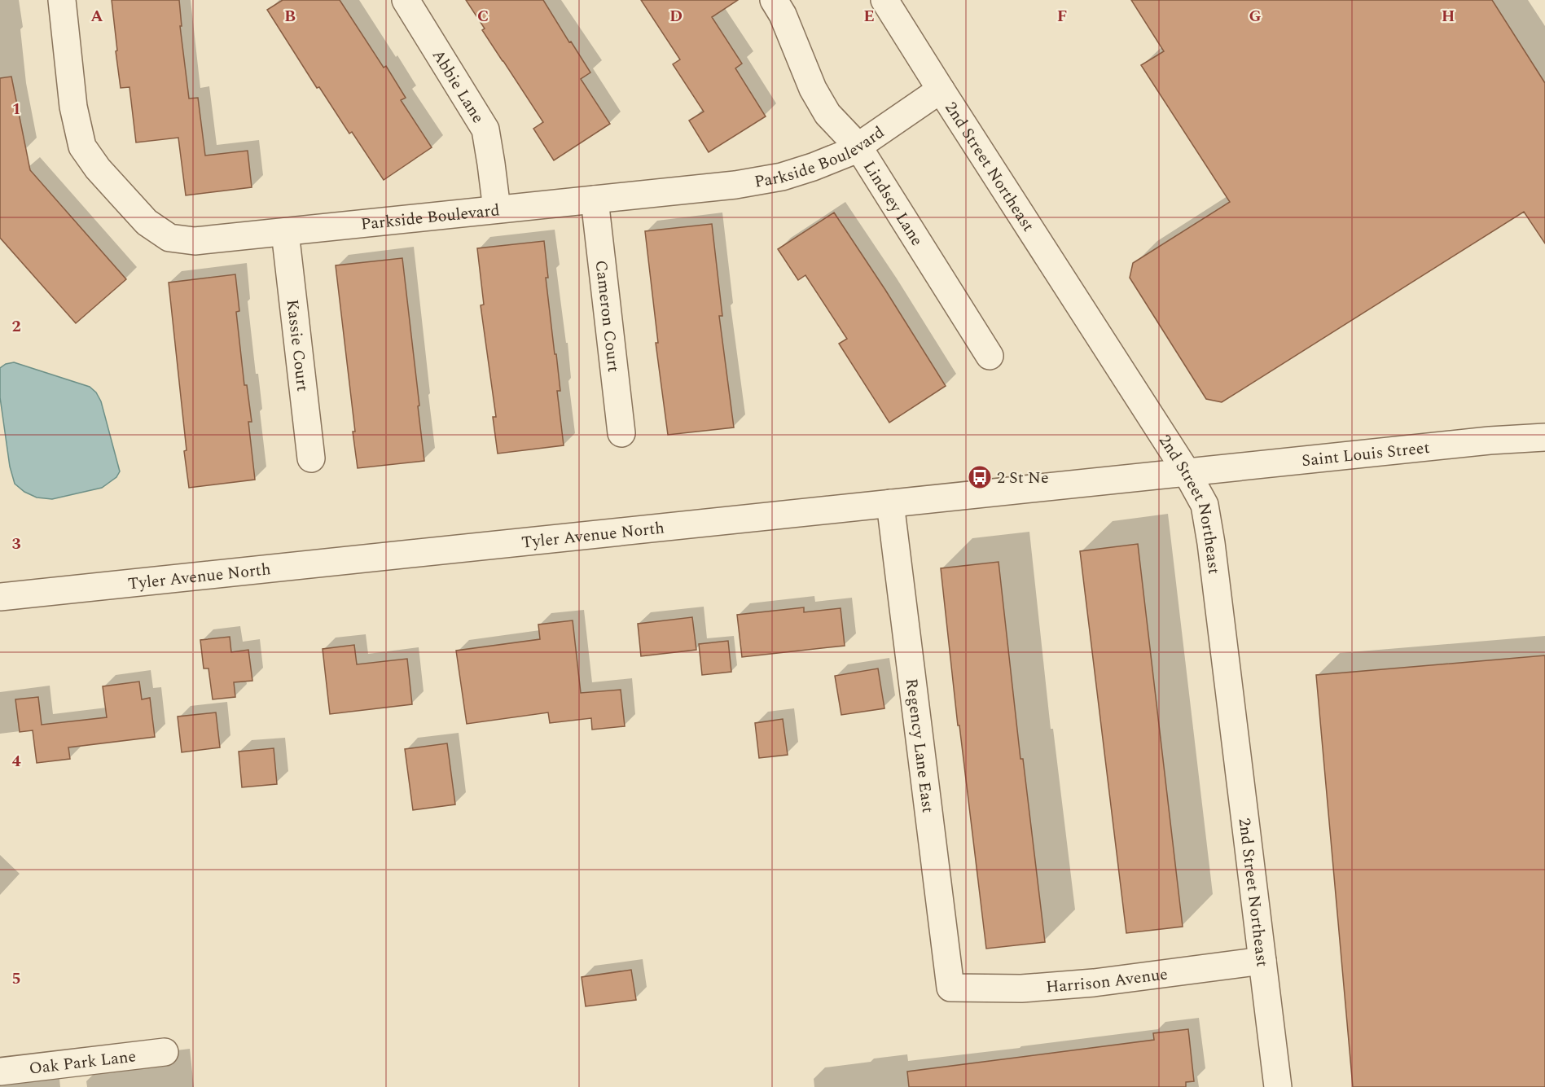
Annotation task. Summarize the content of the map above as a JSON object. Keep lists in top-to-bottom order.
{
  "streets": {
    "street": [
      "Abbie Lane",
      "Parkside Boulevard",
      "2nd Street Northeast",
      "Lindsey Lane",
      "Cameron Court",
      "Kassie Court",
      "Saint Louis Street",
      "Tyler Avenue North",
      "Regency Lane East",
      "Harrison Avenue",
      "Oak Park Lane"
    ]
  },
  "crossings": [
    ["Abbie Lane", "Parkside Boulevard"],
    ["Parkside Boulevard", "2nd Street Northeast"],
    ["Parkside Boulevard", "Lindsey Lane"],
    ["Parkside Boulevard", "Cameron Court"],
    ["Parkside Boulevard", "Kassie Court"],
    ["2nd Street Northeast", "Saint Louis Street"],
    ["2nd Street Northeast", "Tyler Avenue North"],
    ["2nd Street Northeast", "Harrison Avenue"],
    ["Saint Louis Street", "Tyler Avenue North"],
    ["Tyler Avenue North", "Regency Lane East"],
    ["Regency Lane East", "Harrison Avenue"]
  ],
  "places": {
    "bus stop": ["2 St Ne"]
  },
  "grid": {
    "columns": [
      "A",
      "B",
      "C",
      "D",
      "E",
      "F",
      "G",
      "H"
    ],
    "rows": [
      "1",
      "2",
      "3",
      "4",
      "5"
    ]
  }
}
